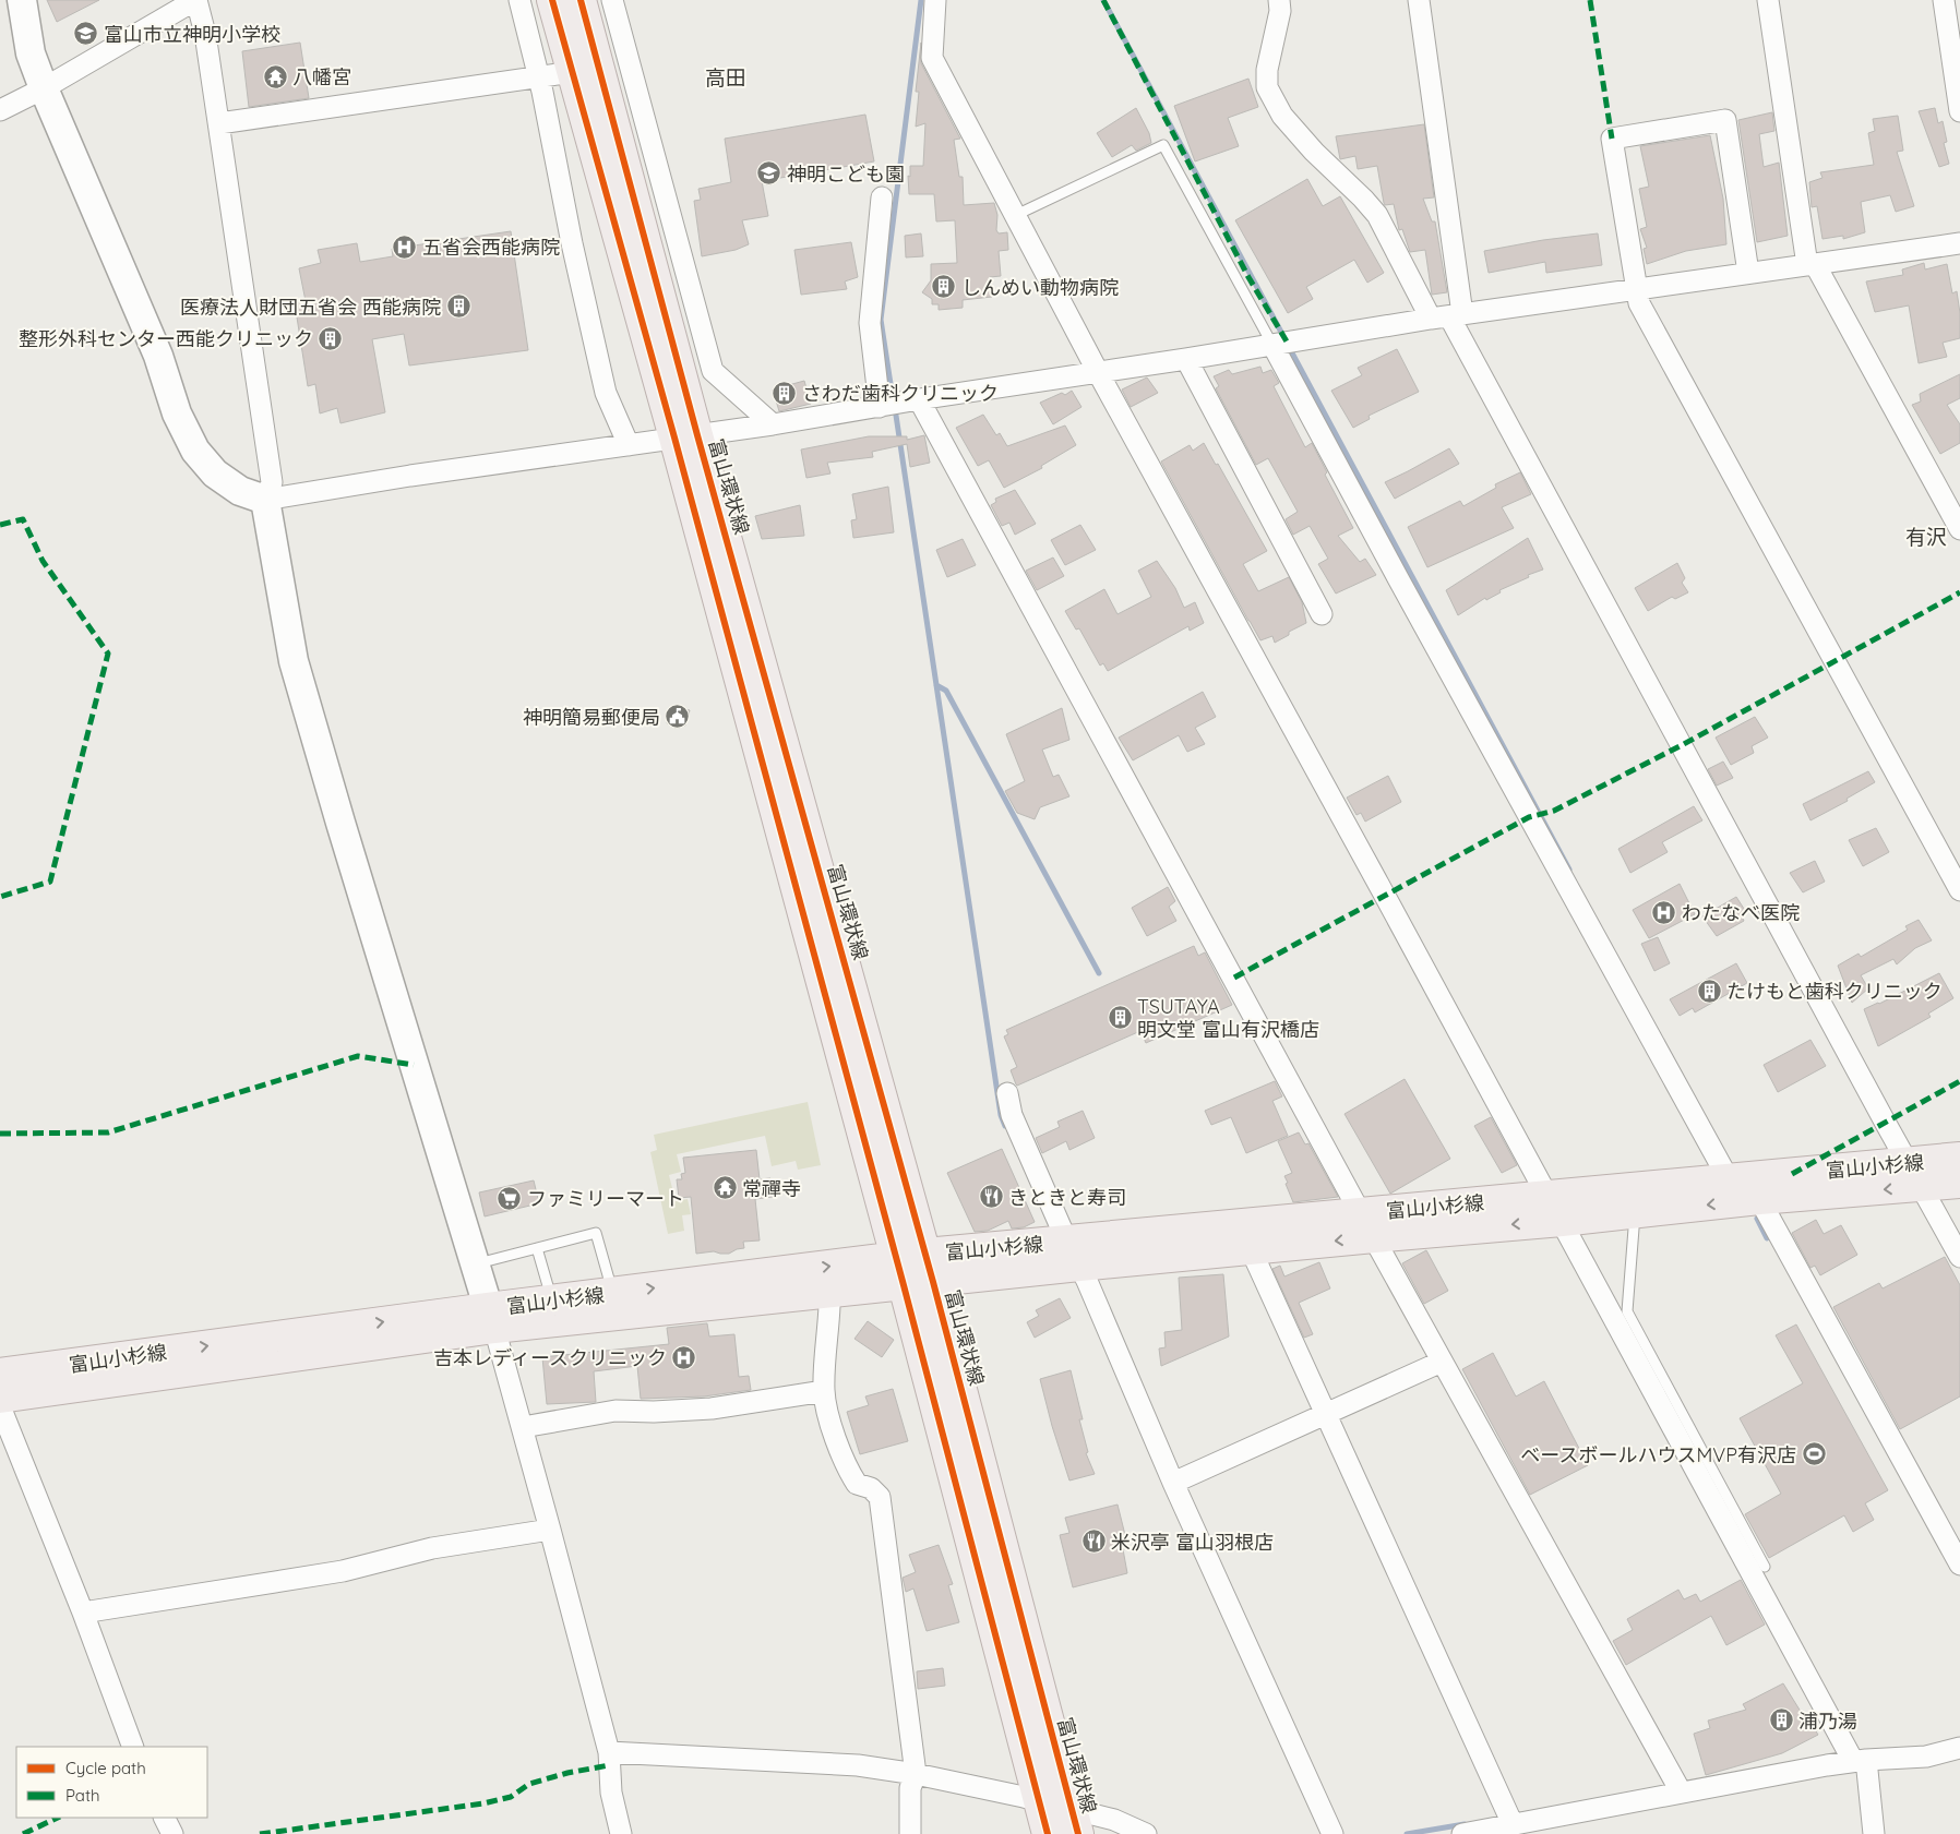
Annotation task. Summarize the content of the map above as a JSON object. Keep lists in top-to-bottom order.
{
  "streets": {
    "main road": ["富山環状線", "富山小杉線"]
  },
  "crossings": [
    ["富山環状線", "富山小杉線"]
  ],
  "districts": ["高田", "有沢"],
  "places": {
    "school or university": ["富山市立神明小学校", "神明こども園"],
    "temple": ["八幡宮", "常禪寺"],
    "hospital": ["五省会西能病院", "わたなべ医院", "吉本レディースクリニック"],
    "building": [
      "しんめい動物病院",
      "医療法人財団五省会 西能病院",
      "整形外科センター西能クリニック",
      "さわだ歯科クリニック",
      "たけもと歯科クリニック",
      "TSUTAYA 明文堂 富山有沢橋店",
      "浦乃湯"
    ],
    "public building": ["神明簡易郵便局"],
    "restaurant": ["きときと寿司", "米沢亭 富山羽根店"],
    "supermarket": ["ファミリーマート"],
    "sports": ["ベースボールハウスMVP有沢店"]
  },
  "legend": ["Cycle path", "Path"]
}
